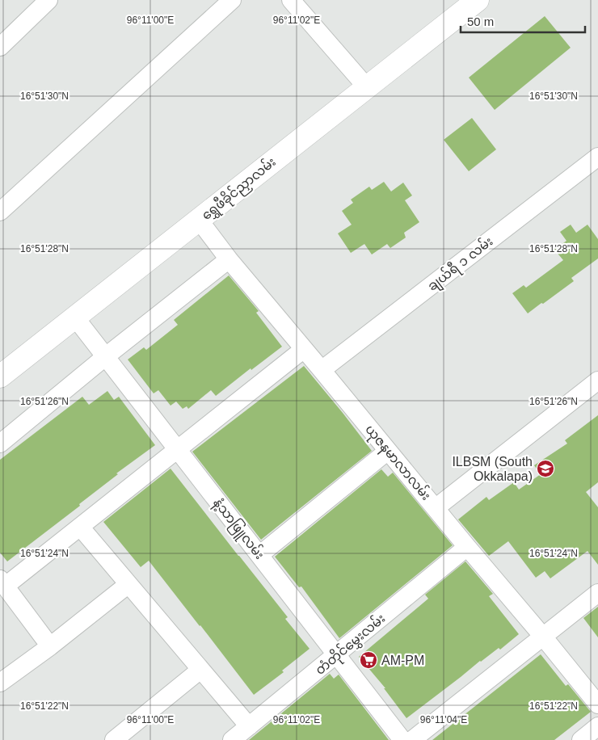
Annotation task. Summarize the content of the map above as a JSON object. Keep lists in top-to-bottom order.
{
  "streets": {
    "street": [
      "ရွှေဖီခိုင်ညှာလမ်း",
      "ချယ်ရီ ၁ လမ်း",
      "ယုဇနမာလာလမ်း",
      "နံ့သာဖြူလမ်း",
      "တံတိုင်မွှေးလမ်း"
    ]
  },
  "crossings": [
    ["ရွှေဖီခိုင်ညှာလမ်း", "ယုဇနမာလာလမ်း"],
    ["ရွှေဖီခိုင်ညှာလမ်း", "နံ့သာဖြူလမ်း"],
    ["ချယ်ရီ ၁ လမ်း", "ယုဇနမာလာလမ်း"],
    ["ယုဇနမာလာလမ်း", "တံတိုင်မွှေးလမ်း"],
    ["နံ့သာဖြူလမ်း", "တံတိုင်မွှေးလမ်း"]
  ],
  "places": {
    "school or university": ["ILBSM (South Okkalapa)"],
    "supermarket": ["AM-PM"]
  },
  "scale_bar": "50 m",
  "coordinates": [
    "96°11'00\"E",
    "96°11'02\"E",
    "16°51'30\"N",
    "16°51'28\"N",
    "16°51'26\"N",
    "16°51'24\"N",
    "16°51'22\"N",
    "96°11'04\"E"
  ]
}
